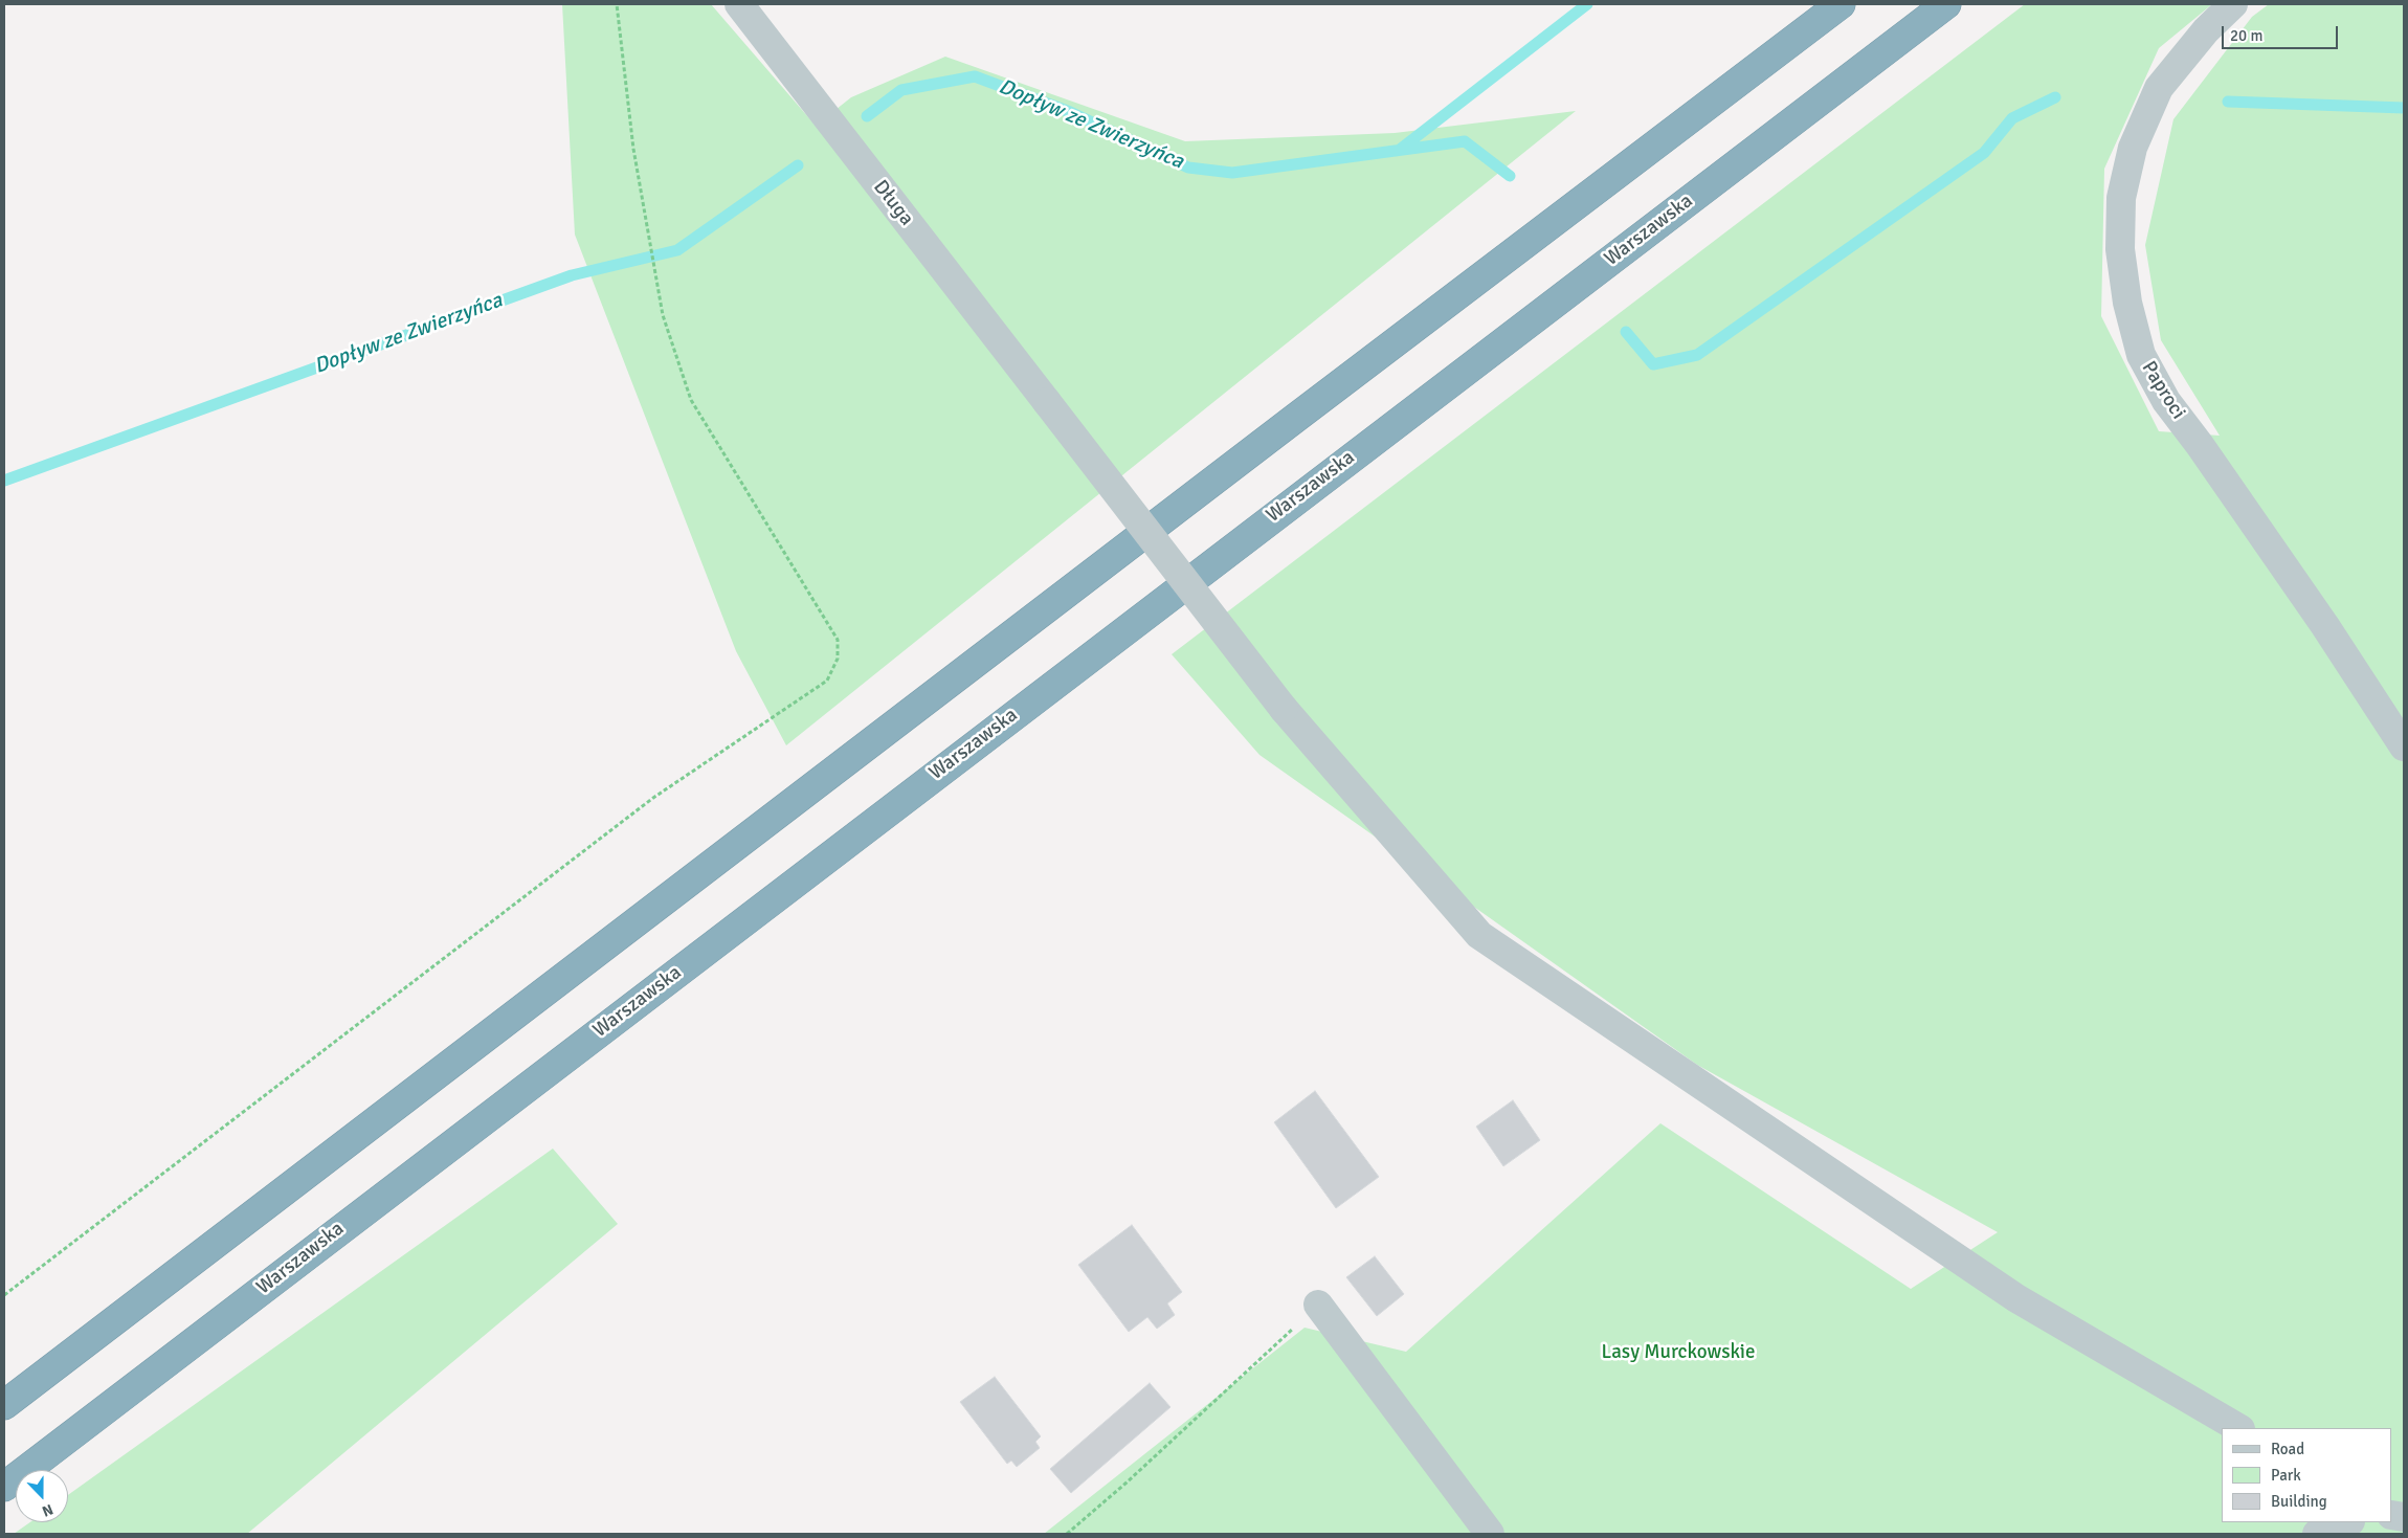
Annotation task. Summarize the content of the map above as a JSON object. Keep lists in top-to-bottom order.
{
  "streets": {
    "highway": ["Warszawska"],
    "street": ["Długa", "Paproci"]
  },
  "water": ["Dopływ ze Zwierzyńca"],
  "parks": ["Lasy Murckowskie"],
  "legend": ["Road", "Park", "Building"],
  "scale_bar": "20 m",
  "north": "bottom"
}
